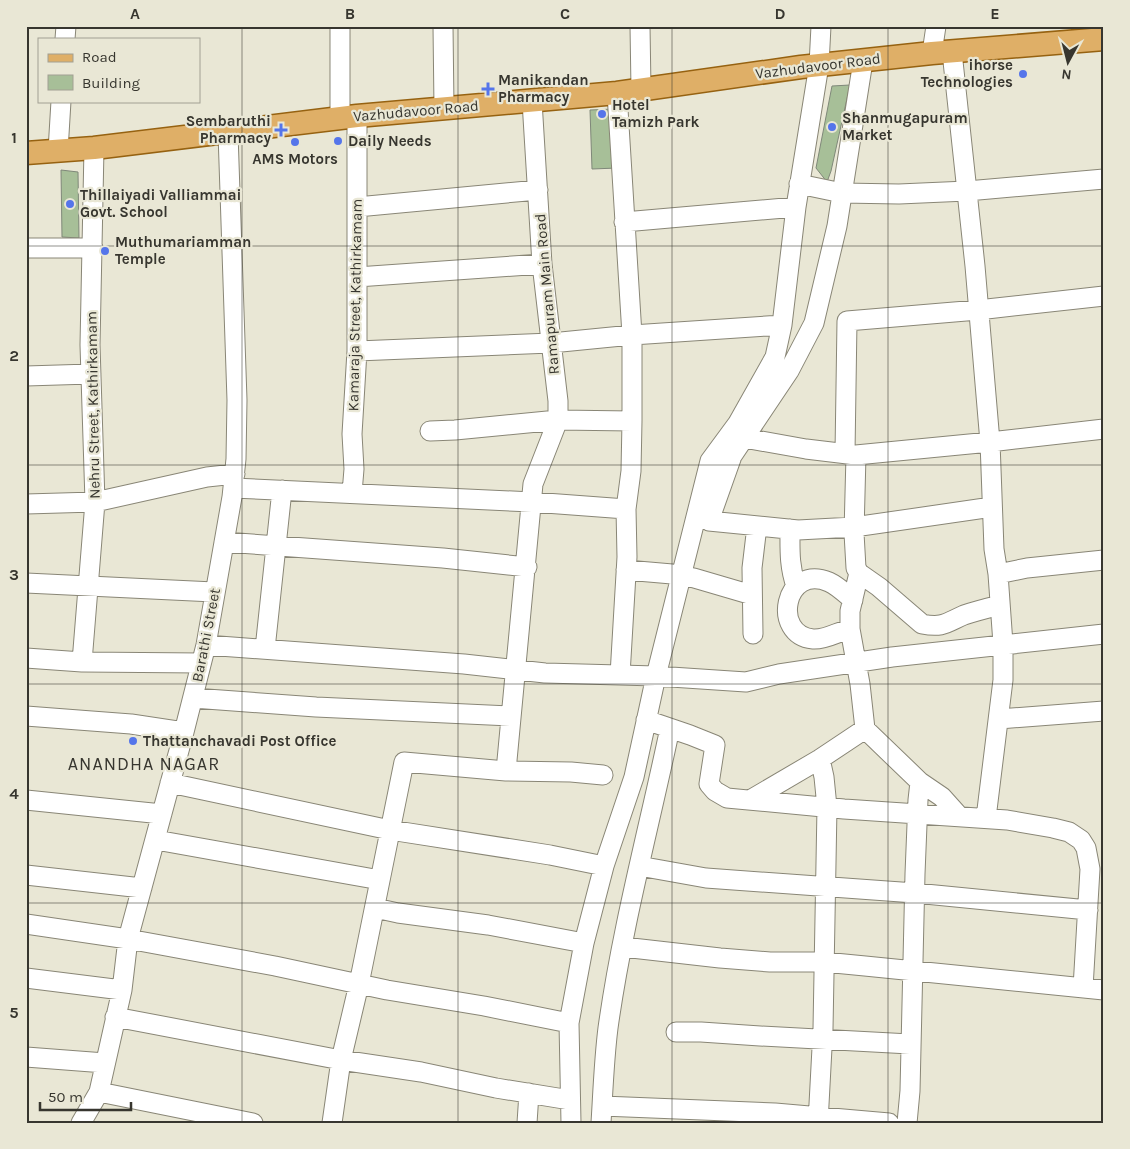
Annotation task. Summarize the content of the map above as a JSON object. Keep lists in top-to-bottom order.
{
  "streets": {
    "main road": ["Vazhudavoor Road"],
    "street": [
      "Ramapuram Main Road",
      "Kamaraja Street, Kathirkamam",
      "Nehru Street, Kathirkamam",
      "Barathi Street"
    ]
  },
  "crossings": [
    ["Vazhudavoor Road", "Ramapuram Main Road"],
    ["Vazhudavoor Road", "Kamaraja Street, Kathirkamam"],
    ["Vazhudavoor Road", "Nehru Street, Kathirkamam"],
    ["Vazhudavoor Road", "Barathi Street"]
  ],
  "districts": ["ANANDHA NAGAR"],
  "places": {
    "other": [
      "ihorse Technologies",
      "Hotel Tamizh Park",
      "Shanmugapuram Market",
      "Daily Needs",
      "AMS Motors",
      "Thillaiyadi Valliammai Govt. School",
      "Muthumariamman Temple",
      "Thattanchavadi Post Office"
    ],
    "health": ["Manikandan Pharmacy", "Sembaruthi Pharmacy"]
  },
  "legend": ["Road", "Building"],
  "scale_bar": "50 m",
  "north": "bottom",
  "grid": {
    "columns": [
      "A",
      "B",
      "C",
      "D",
      "E"
    ],
    "rows": [
      "1",
      "2",
      "3",
      "4",
      "5"
    ]
  }
}
